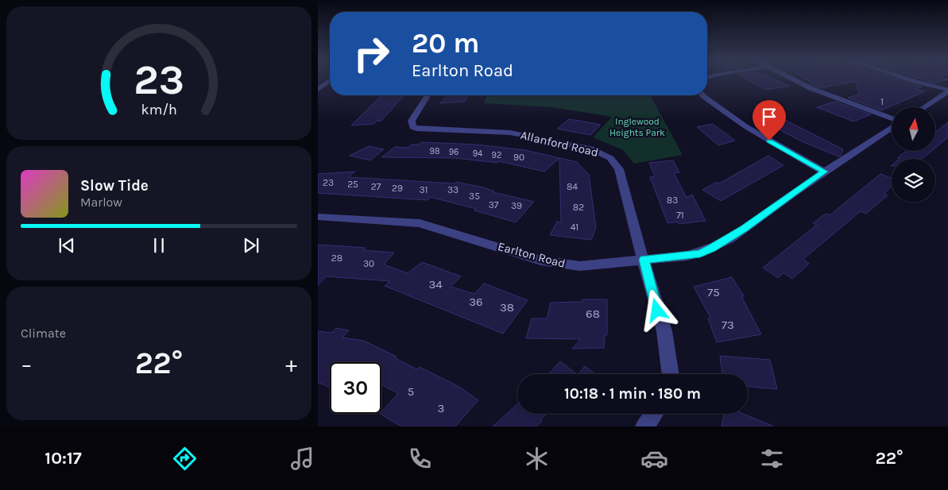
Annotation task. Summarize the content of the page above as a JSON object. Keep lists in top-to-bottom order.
{
  "streets": {
    "street": ["Allanford Road", "Earlton Road"]
  },
  "crossings": [
    ["Allanford Road", "Earlton Road"]
  ],
  "parks": ["Inglewood Heights Park"],
  "house_numbers": [
    "1",
    "98",
    "96",
    "94",
    "92",
    "90",
    "23",
    "25",
    "27",
    "84",
    "29",
    "31",
    "33",
    "35",
    "83",
    "37",
    "39",
    "82",
    "71",
    "41",
    "28",
    "30",
    "34",
    "75",
    "36",
    "38",
    "68",
    "73",
    "5",
    "3"
  ],
  "north": "top",
  "page": {
    "turn": ["20 m", "Earlton Road"],
    "song": ["Slow Tide", "Marlow"],
    "tile": "Climate",
    "heat": ["−", "22°", "+"],
    "limit": "30",
    "trip": "10:18 · 1 min · 180 m",
    "tabs": ["10:17", "22°"],
    "gauge": ["23", "km/h"]
  }
}
